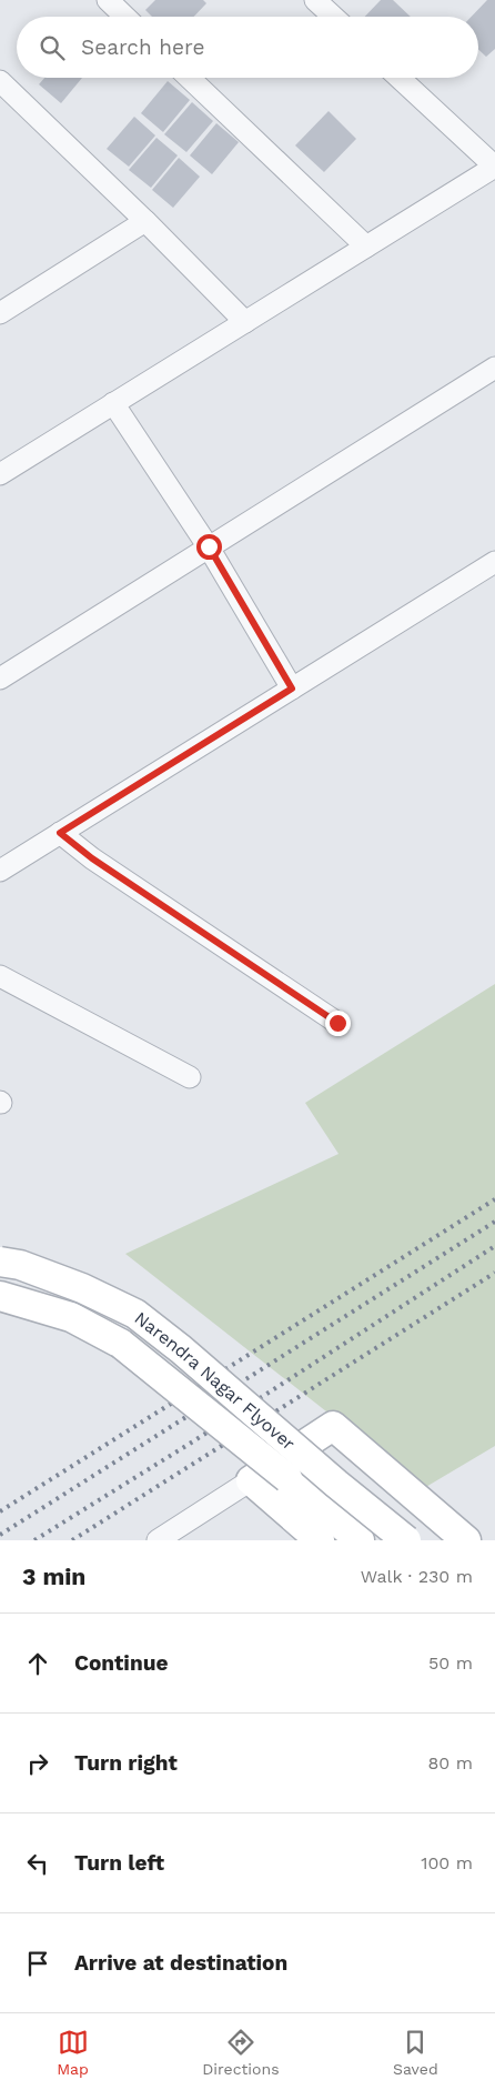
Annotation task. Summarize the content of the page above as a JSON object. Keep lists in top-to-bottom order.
{
  "streets": {
    "main road": ["Narendra Nagar Flyover"]
  },
  "page": {
    "search": "Search here",
    "heading": ["3 min", "Walk · 230 m"],
    "list": [
      ["Continue", "50 m"],
      ["Turn right", "80 m"],
      ["Turn left", "100 m"],
      "Arrive at destination"
    ],
    "nav": ["Map", "Directions", "Saved"]
  }
}
